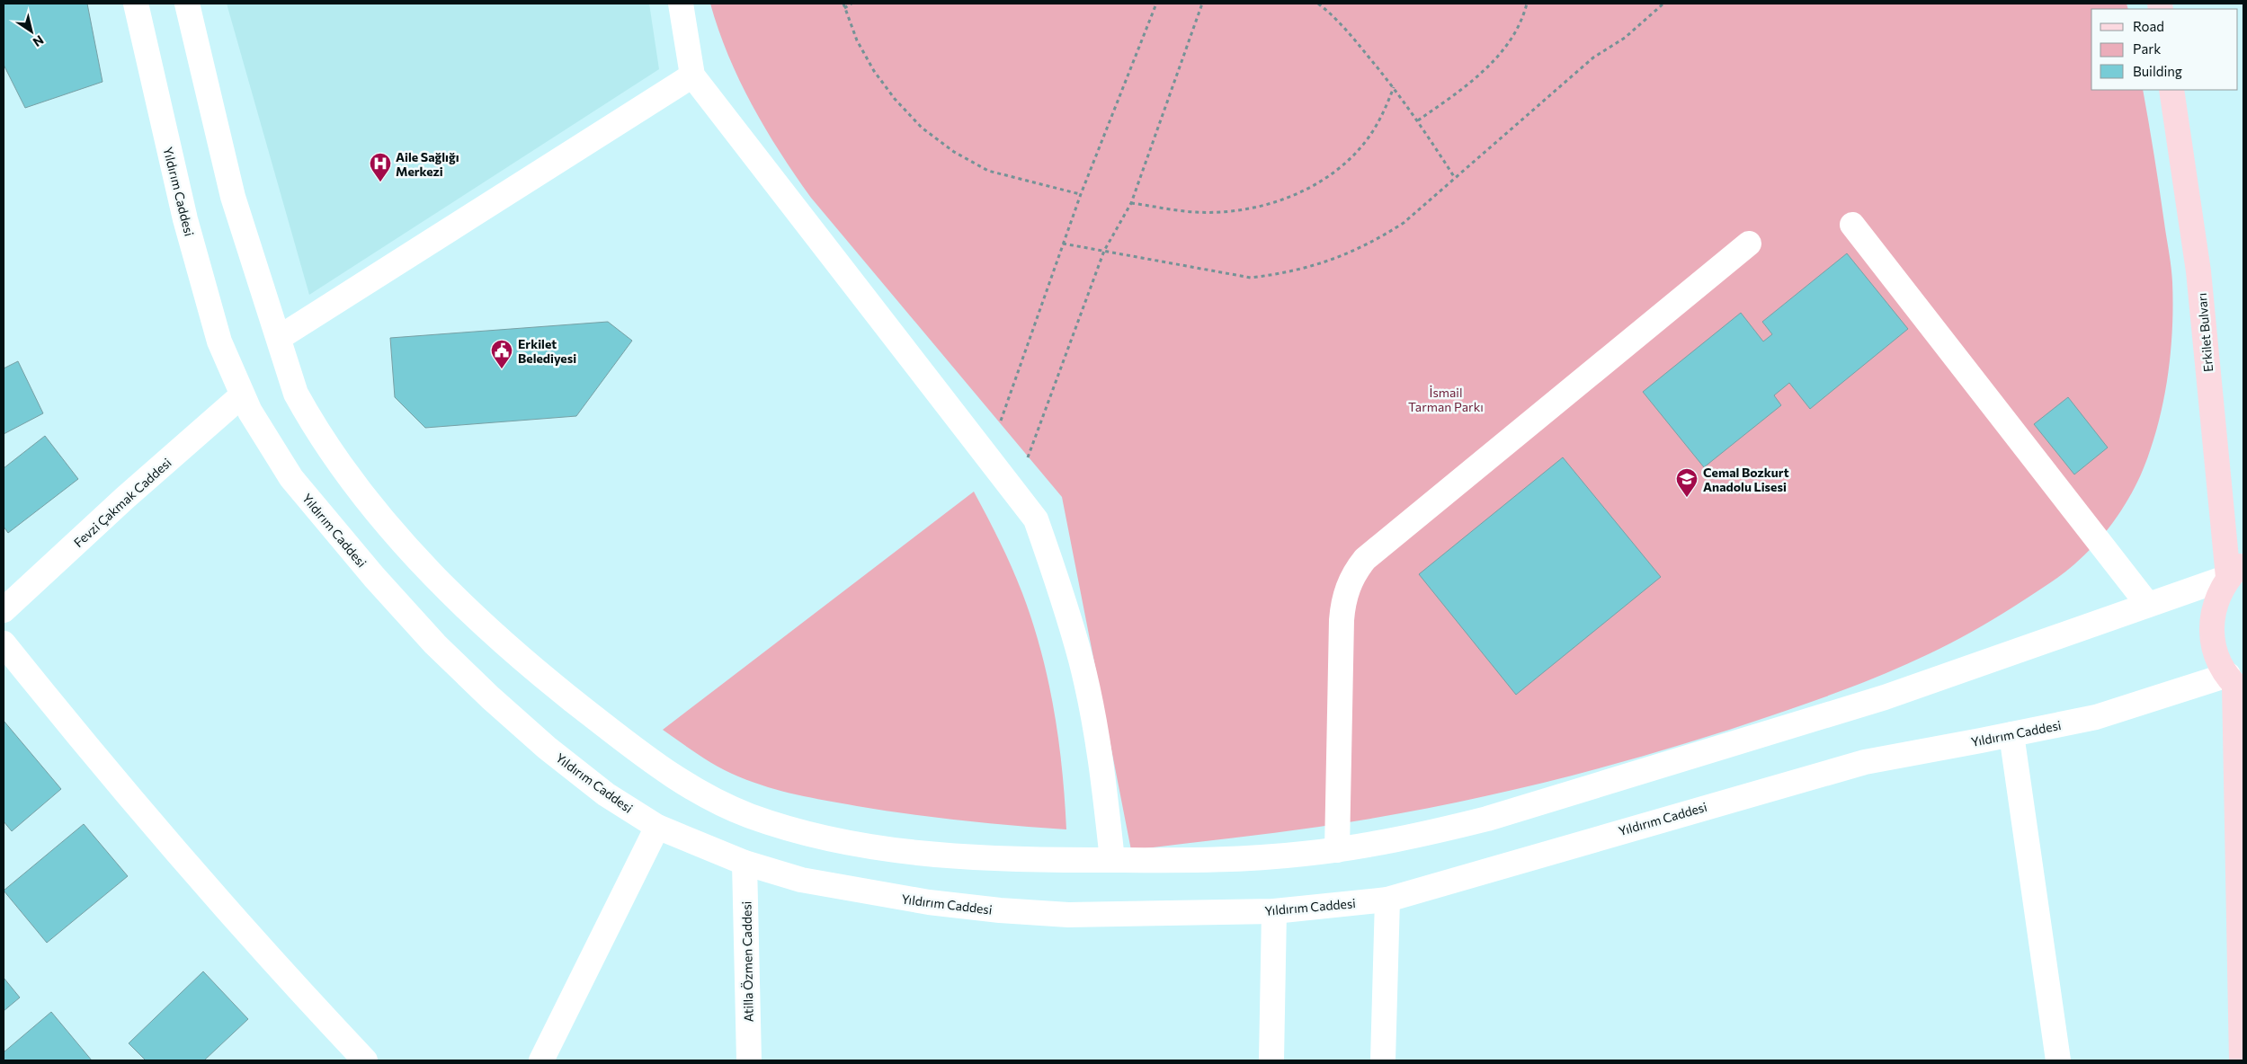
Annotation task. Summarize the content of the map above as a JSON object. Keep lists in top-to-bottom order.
{
  "streets": {
    "main road": ["Erkilet Bulvarı"],
    "street": ["Yıldırım Caddesi", "Fevzi Çakmak Caddesi", "Atilla Özmen Caddesi"]
  },
  "crossings": [
    ["Yıldırım Caddesi", "Fevzi Çakmak Caddesi"],
    ["Yıldırım Caddesi", "Atilla Özmen Caddesi"]
  ],
  "parks": ["İsmail Tarman Parkı"],
  "places": {
    "hospital": ["Aile Sağlığı Merkezi"],
    "public building": ["Erkilet Belediyesi"],
    "school or university": ["Cemal Bozkurt Anadolu Lisesi"]
  },
  "legend": ["Road", "Park", "Building"],
  "north": "bottom right"
}
